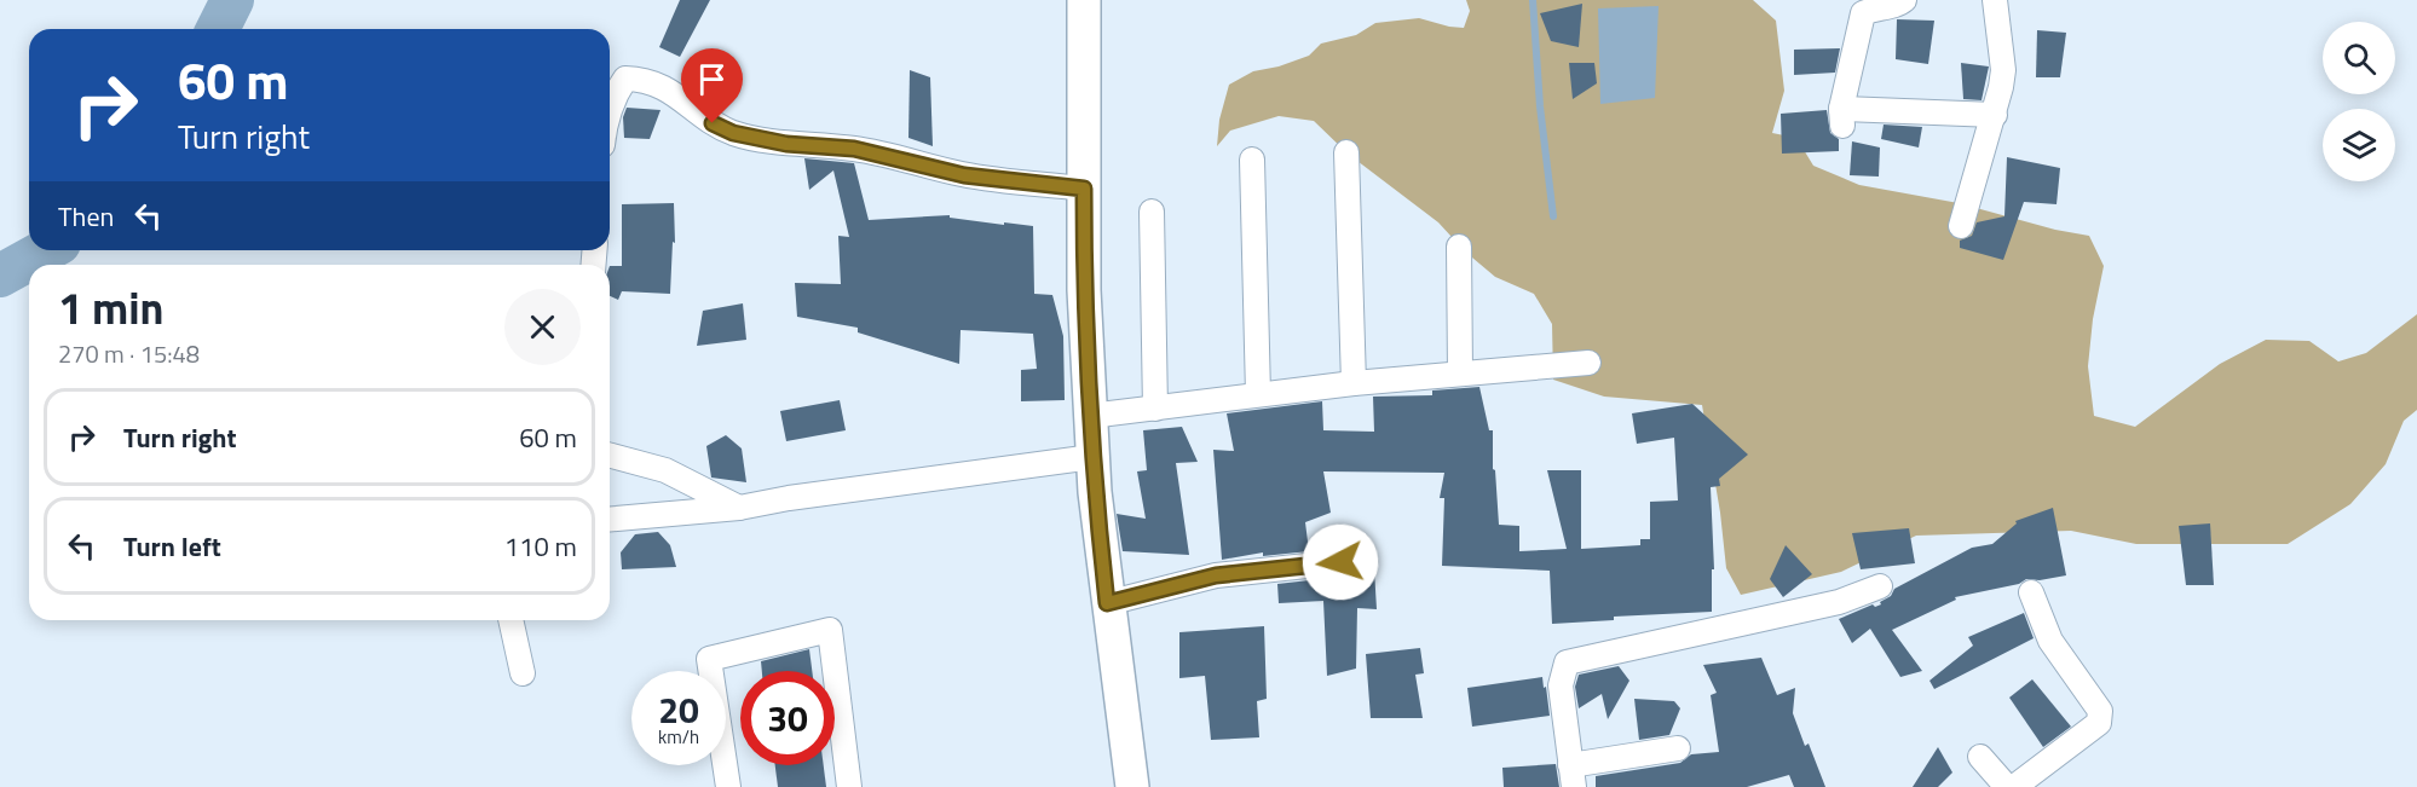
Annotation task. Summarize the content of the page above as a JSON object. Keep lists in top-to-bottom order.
{
  "page": {
    "turn": ["60 m", "Turn right"],
    "then": "Then",
    "heading": ["1 min", "270 m · 15:48"],
    "list": [
      {
        "name": "Turn right",
        "value": "60 m"
      },
      {
        "name": "Turn left",
        "value": "110 m"
      }
    ],
    "speed": "20 km/h",
    "limit": "30"
  }
}
